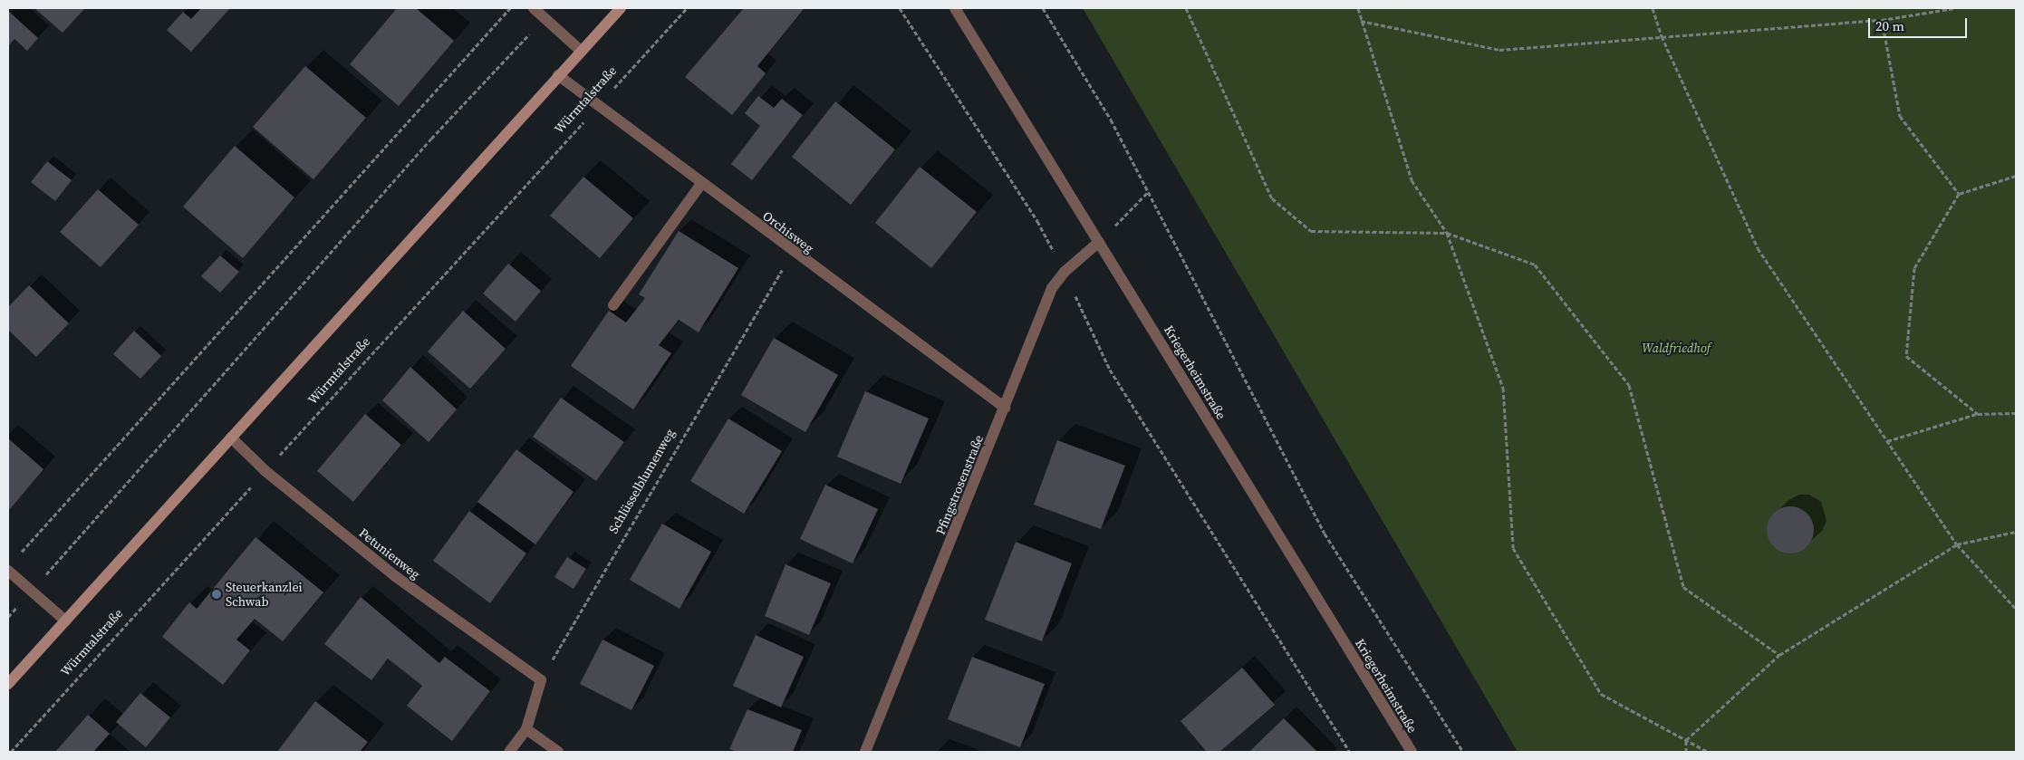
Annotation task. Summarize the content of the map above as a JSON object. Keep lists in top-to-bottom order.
{
  "streets": {
    "street": [
      "Orchisweg",
      "Kriegerheimstraße",
      "Pfingstrosenstraße",
      "Petunienweg"
    ],
    "path": ["Würmtalstraße", "Schlüsselblumenweg"]
  },
  "crossings": [
    ["Würmtalstraße", "Orchisweg"],
    ["Würmtalstraße", "Petunienweg"],
    ["Orchisweg", "Schlüsselblumenweg"],
    ["Orchisweg", "Pfingstrosenstraße"],
    ["Kriegerheimstraße", "Pfingstrosenstraße"],
    ["Schlüsselblumenweg", "Petunienweg"]
  ],
  "parks": ["Waldfriedhof"],
  "places": ["Steuerkanzlei Schwab"],
  "scale_bar": "20 m"
}
